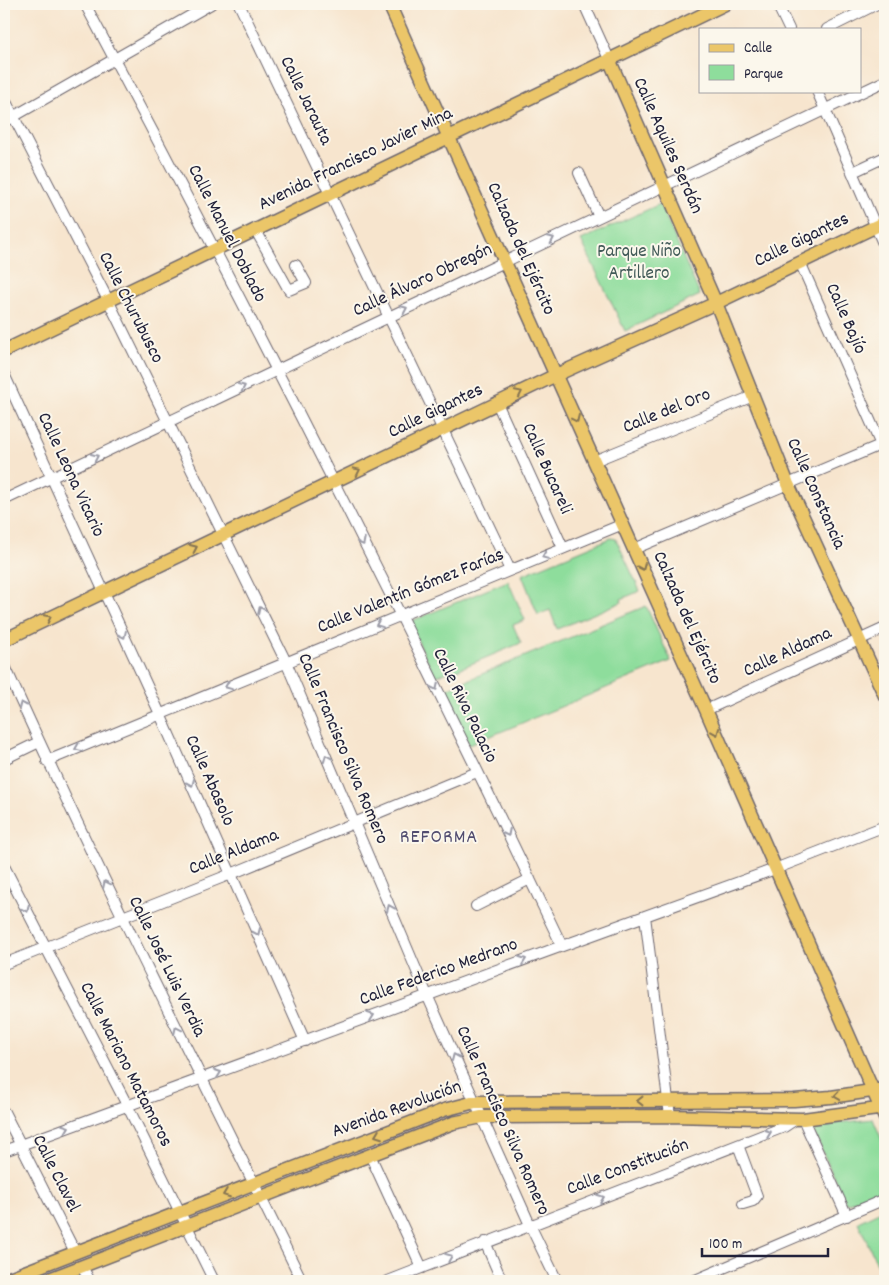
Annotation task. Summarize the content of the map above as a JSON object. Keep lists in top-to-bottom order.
{
  "streets": {
    "main road": [
      "Calle Aquiles Serdán",
      "Avenida Francisco Javier Mina",
      "Calle Gigantes",
      "Calzada del Ejército",
      "Calle Constancia",
      "Avenida Revolución"
    ],
    "street": [
      "Calle Jarauta",
      "Calle Manuel Doblado",
      "Calle Álvaro Obregón",
      "Calle Churubusco",
      "Calle Bajío",
      "Calle del Oro",
      "Calle Bucareli",
      "Calle Leona Vicario",
      "Calle Valentín Gómez Farías",
      "Calle Aldama",
      "Calle Riva Palacio",
      "Calle Francisco Silva Romero",
      "Calle Abasolo",
      "Calle José Luis Verdia",
      "Calle Federico Medrano",
      "Calle Mariano Matamoros",
      "Calle Constitución",
      "Calle Clavel"
    ]
  },
  "crossings": [
    ["Calle Jarauta", "Avenida Francisco Javier Mina"],
    ["Calle Jarauta", "Calle Gigantes"],
    ["Calle Jarauta", "Calle Álvaro Obregón"],
    ["Calle Jarauta", "Calle Valentín Gómez Farías"],
    ["Calle Aquiles Serdán", "Avenida Francisco Javier Mina"],
    ["Calle Aquiles Serdán", "Calle Gigantes"],
    ["Calle Aquiles Serdán", "Calle Álvaro Obregón"],
    ["Calle Aquiles Serdán", "Calle Constancia"],
    ["Avenida Francisco Javier Mina", "Calle Manuel Doblado"],
    ["Avenida Francisco Javier Mina", "Calzada del Ejército"],
    ["Avenida Francisco Javier Mina", "Calle Churubusco"],
    ["Calle Manuel Doblado", "Calle Gigantes"],
    ["Calle Manuel Doblado", "Calle Álvaro Obregón"],
    ["Calle Manuel Doblado", "Calle Riva Palacio"],
    ["Calle Gigantes", "Calzada del Ejército"],
    ["Calle Gigantes", "Calle Churubusco"],
    ["Calle Gigantes", "Calle Bajío"],
    ["Calle Gigantes", "Calle Bucareli"],
    ["Calle Gigantes", "Calle Leona Vicario"],
    ["Calle Gigantes", "Calle Constancia"],
    ["Calle Gigantes", "Calle Riva Palacio"],
    ["Calle Gigantes", "Calle Francisco Silva Romero"],
    ["Calle Gigantes", "Calle Abasolo"],
    ["Calzada del Ejército", "Calle Álvaro Obregón"],
    ["Calzada del Ejército", "Calle del Oro"],
    ["Calzada del Ejército", "Calle Valentín Gómez Farías"],
    ["Calzada del Ejército", "Calle Aldama"],
    ["Calzada del Ejército", "Calle Federico Medrano"],
    ["Calzada del Ejército", "Avenida Revolución"],
    ["Calle Álvaro Obregón", "Calle Churubusco"],
    ["Calle Álvaro Obregón", "Calle Leona Vicario"],
    ["Calle Churubusco", "Calle Francisco Silva Romero"],
    ["Calle del Oro", "Calle Constancia"],
    ["Calle Bucareli", "Calle Valentín Gómez Farías"],
    ["Calle Leona Vicario", "Calle Abasolo"],
    ["Calle Constancia", "Calle Aldama"],
    ["Calle Valentín Gómez Farías", "Calle Riva Palacio"],
    ["Calle Valentín Gómez Farías", "Calle Francisco Silva Romero"],
    ["Calle Valentín Gómez Farías", "Calle Abasolo"],
    ["Calle Valentín Gómez Farías", "Calle José Luis Verdia"],
    ["Calle Aldama", "Calle Riva Palacio"],
    ["Calle Aldama", "Calle Francisco Silva Romero"],
    ["Calle Aldama", "Calle Abasolo"],
    ["Calle Aldama", "Calle José Luis Verdia"],
    ["Calle Aldama", "Calle Mariano Matamoros"],
    ["Calle Riva Palacio", "Calle Federico Medrano"],
    ["Calle Francisco Silva Romero", "Calle Federico Medrano"],
    ["Calle Francisco Silva Romero", "Avenida Revolución"],
    ["Calle Francisco Silva Romero", "Calle Constitución"],
    ["Calle Abasolo", "Calle Federico Medrano"],
    ["Calle José Luis Verdia", "Calle Federico Medrano"],
    ["Calle José Luis Verdia", "Avenida Revolución"],
    ["Calle Federico Medrano", "Calle Mariano Matamoros"],
    ["Calle Federico Medrano", "Calle Clavel"],
    ["Calle Mariano Matamoros", "Avenida Revolución"],
    ["Avenida Revolución", "Calle Constitución"],
    ["Avenida Revolución", "Calle Clavel"]
  ],
  "one_way": [
    "Calle Gigantes",
    "Calzada del Ejército",
    "Calle Álvaro Obregón",
    "Calle Valentín Gómez Farías",
    "Calle Riva Palacio",
    "Calle Francisco Silva Romero",
    "Calle Abasolo",
    "Calle José Luis Verdia",
    "Calle Federico Medrano",
    "Calle Constitución"
  ],
  "districts": ["REFORMA"],
  "parks": ["Parque Niño Artillero"],
  "legend": ["Calle", "Parque"],
  "scale_bar": "100 m"
}
